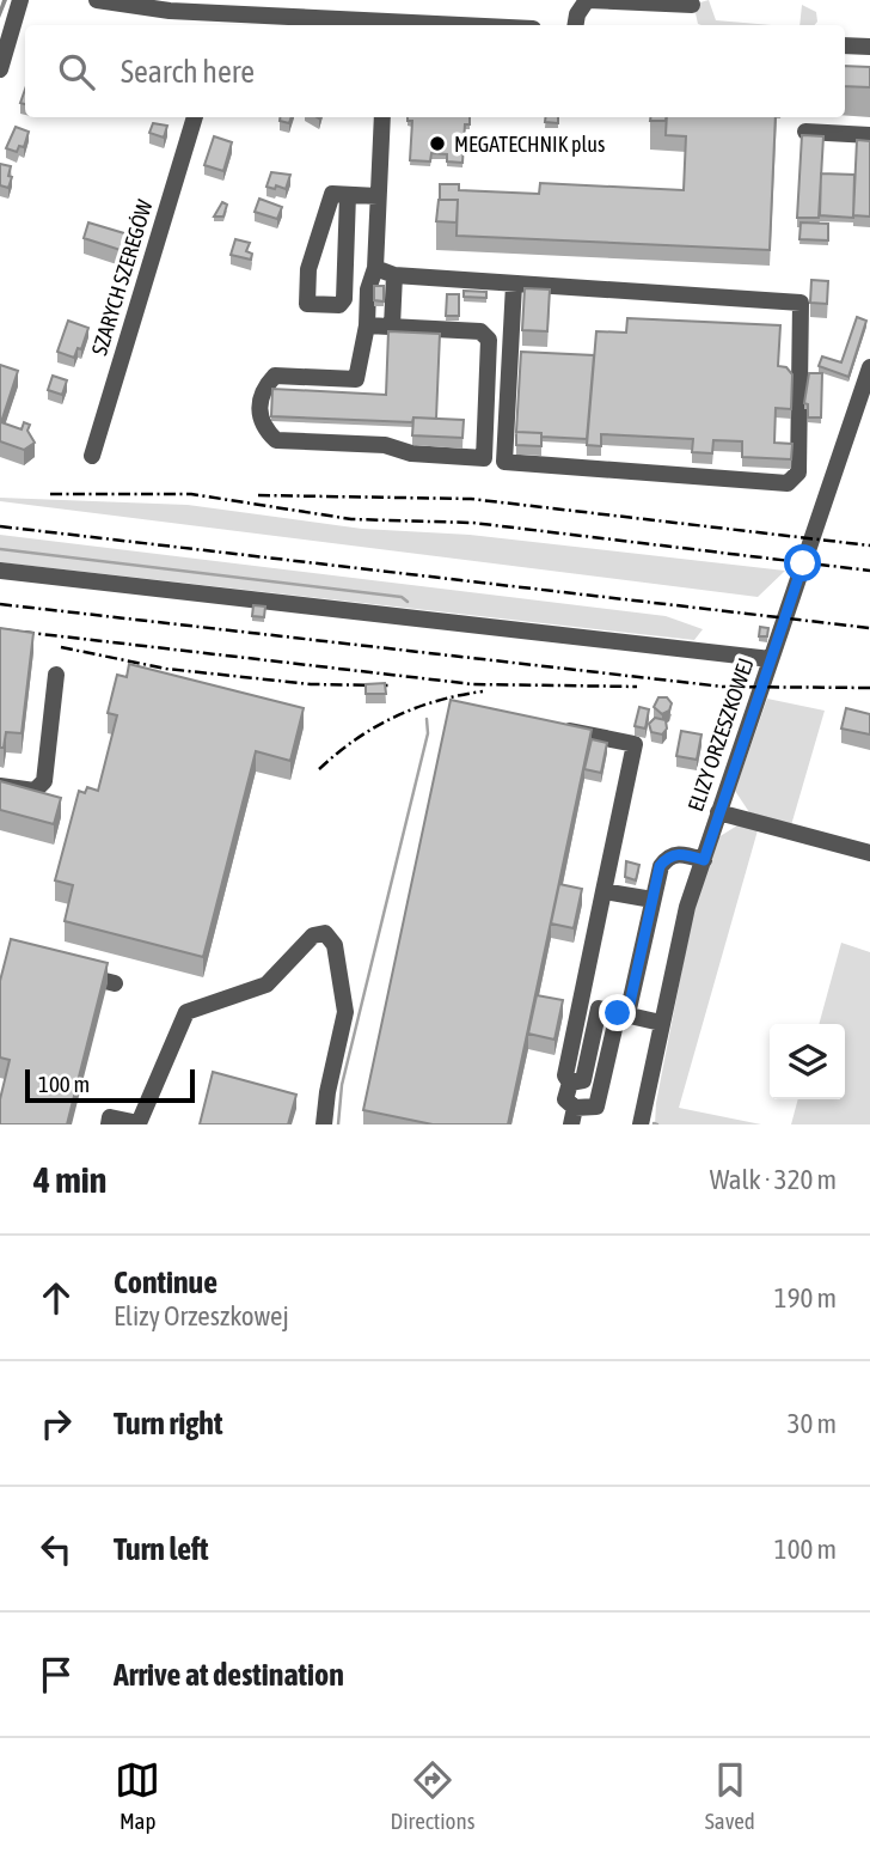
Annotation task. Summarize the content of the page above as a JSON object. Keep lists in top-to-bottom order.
{
  "streets": {
    "street": ["SZARYCH SZEREGÓW", "ELIZY ORZESZKOWEJ"]
  },
  "places": ["MEGATECHNIK plus"],
  "scale_bar": "100 m",
  "page": {
    "search": "Search here",
    "scale": "100 m",
    "heading": ["4 min", "Walk · 320 m"],
    "list": [
      ["Continue", "Elizy Orzeszkowej", "190 m"],
      ["Turn right", "30 m"],
      ["Turn left", "100 m"],
      "Arrive at destination"
    ],
    "nav": ["Map", "Directions", "Saved"]
  }
}
